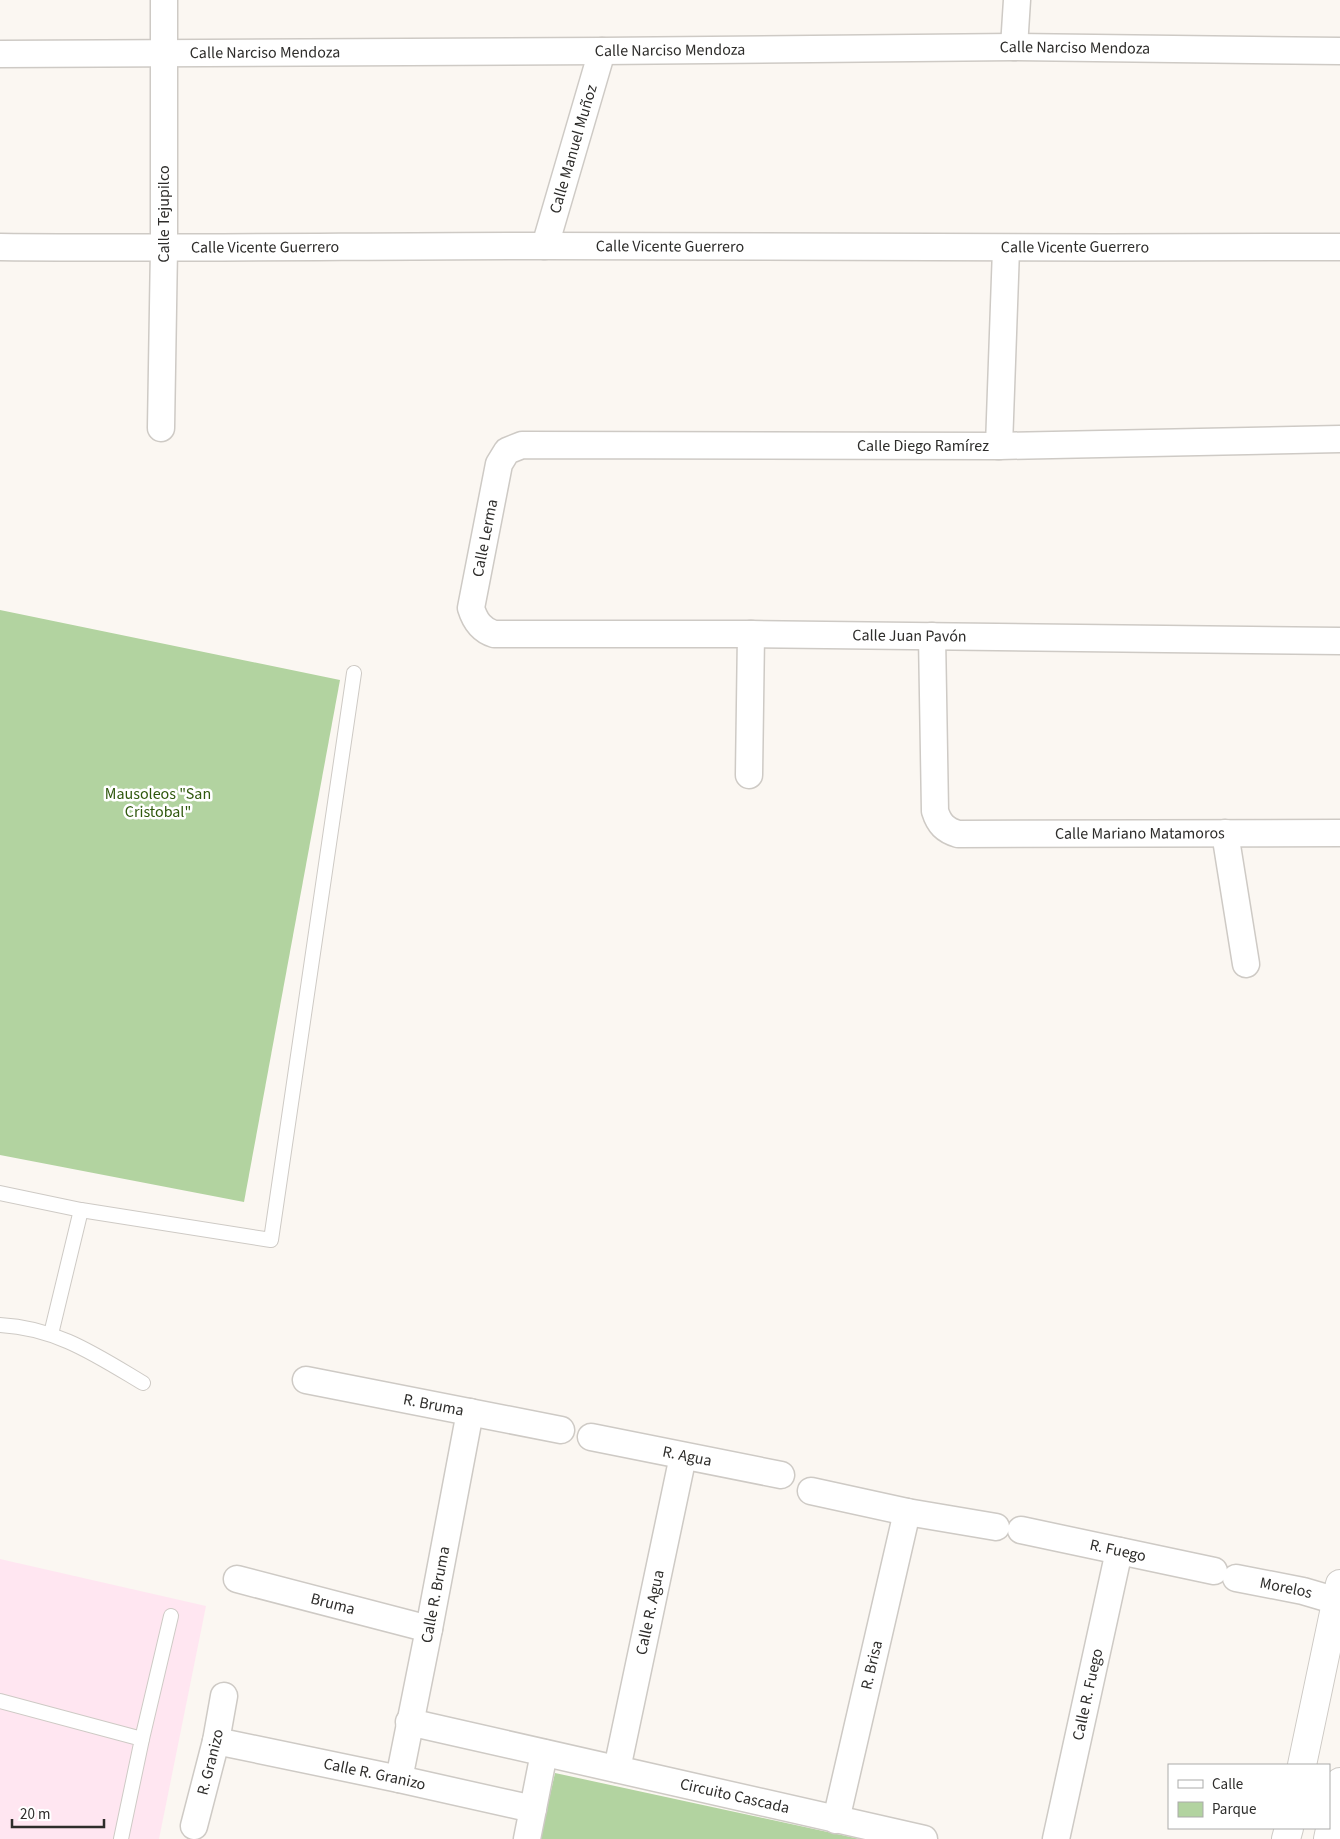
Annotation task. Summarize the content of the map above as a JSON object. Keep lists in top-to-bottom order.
{
  "streets": {
    "street": [
      "Calle Narciso Mendoza",
      "Calle Manuel Muñoz",
      "Calle Tejupilco",
      "Calle Vicente Guerrero",
      "Calle Diego Ramírez",
      "Calle Lerma",
      "Calle Juan Pavón",
      "Calle Mariano Matamoros",
      "R. Bruma",
      "R. Agua",
      "R. Fuego",
      "Morelos",
      "Calle R. Bruma",
      "Bruma",
      "Calle R. Agua",
      "R. Brisa",
      "Calle R. Fuego",
      "R. Granizo",
      "Calle R. Granizo",
      "Circuito Cascada"
    ]
  },
  "crossings": [
    ["Calle Narciso Mendoza", "Calle Manuel Muñoz"],
    ["Calle Narciso Mendoza", "Calle Tejupilco"],
    ["Calle Manuel Muñoz", "Calle Vicente Guerrero"],
    ["Calle Tejupilco", "Calle Vicente Guerrero"],
    ["Calle Diego Ramírez", "Calle Lerma"],
    ["Calle Lerma", "Calle Juan Pavón"],
    ["Calle Juan Pavón", "Calle Mariano Matamoros"],
    ["R. Bruma", "Calle R. Bruma"],
    ["R. Agua", "Calle R. Agua"],
    ["R. Fuego", "Morelos"],
    ["R. Fuego", "R. Brisa"],
    ["R. Fuego", "Calle R. Fuego"],
    ["Calle R. Bruma", "Bruma"],
    ["Calle R. Bruma", "Calle R. Granizo"],
    ["Calle R. Bruma", "Circuito Cascada"],
    ["Calle R. Agua", "Circuito Cascada"],
    ["R. Brisa", "Circuito Cascada"],
    ["R. Granizo", "Calle R. Granizo"]
  ],
  "parks": ["Mausoleos \"San Cristobal\""],
  "legend": ["Calle", "Parque"],
  "scale_bar": "20 m"
}
